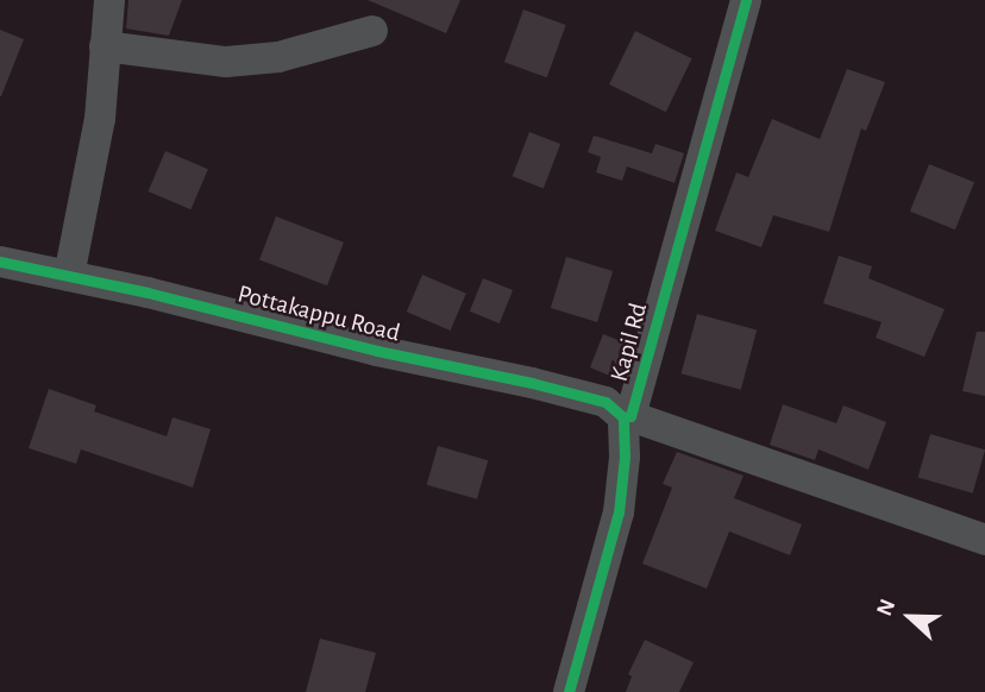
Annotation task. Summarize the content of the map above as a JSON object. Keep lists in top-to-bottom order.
{
  "streets": {
    "street": ["Pottakappu Road", "Kapil Rd"]
  },
  "crossings": [
    ["Pottakappu Road", "Kapil Rd"]
  ],
  "north": "left"
}
